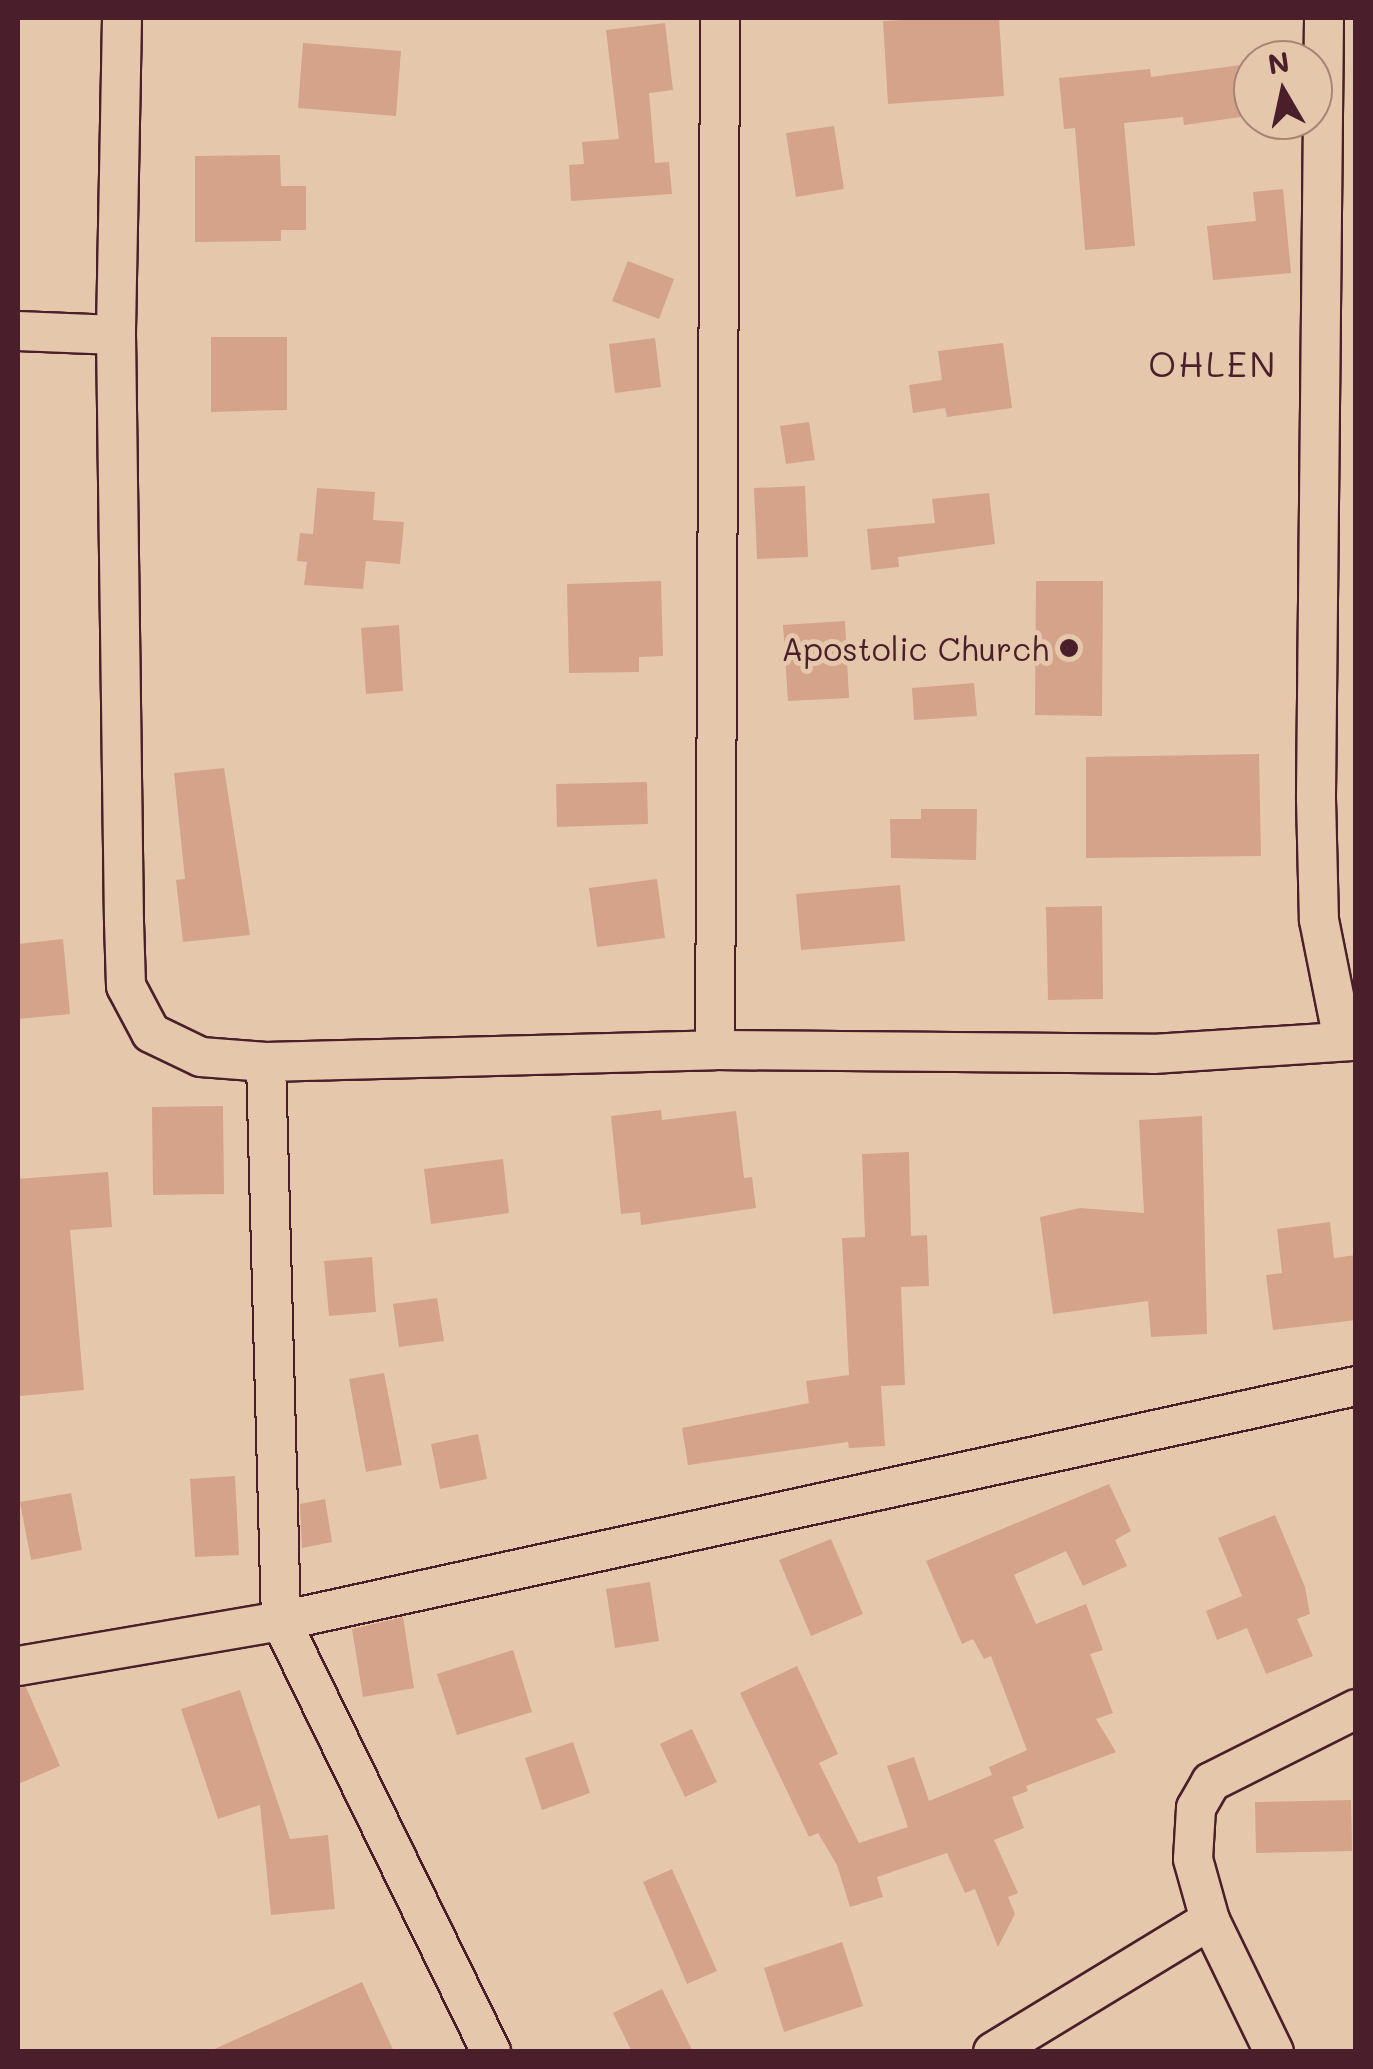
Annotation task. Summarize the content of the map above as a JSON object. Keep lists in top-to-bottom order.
{
  "districts": ["OHLEN"],
  "places": ["Apostolic Church"],
  "north": "top"
}
